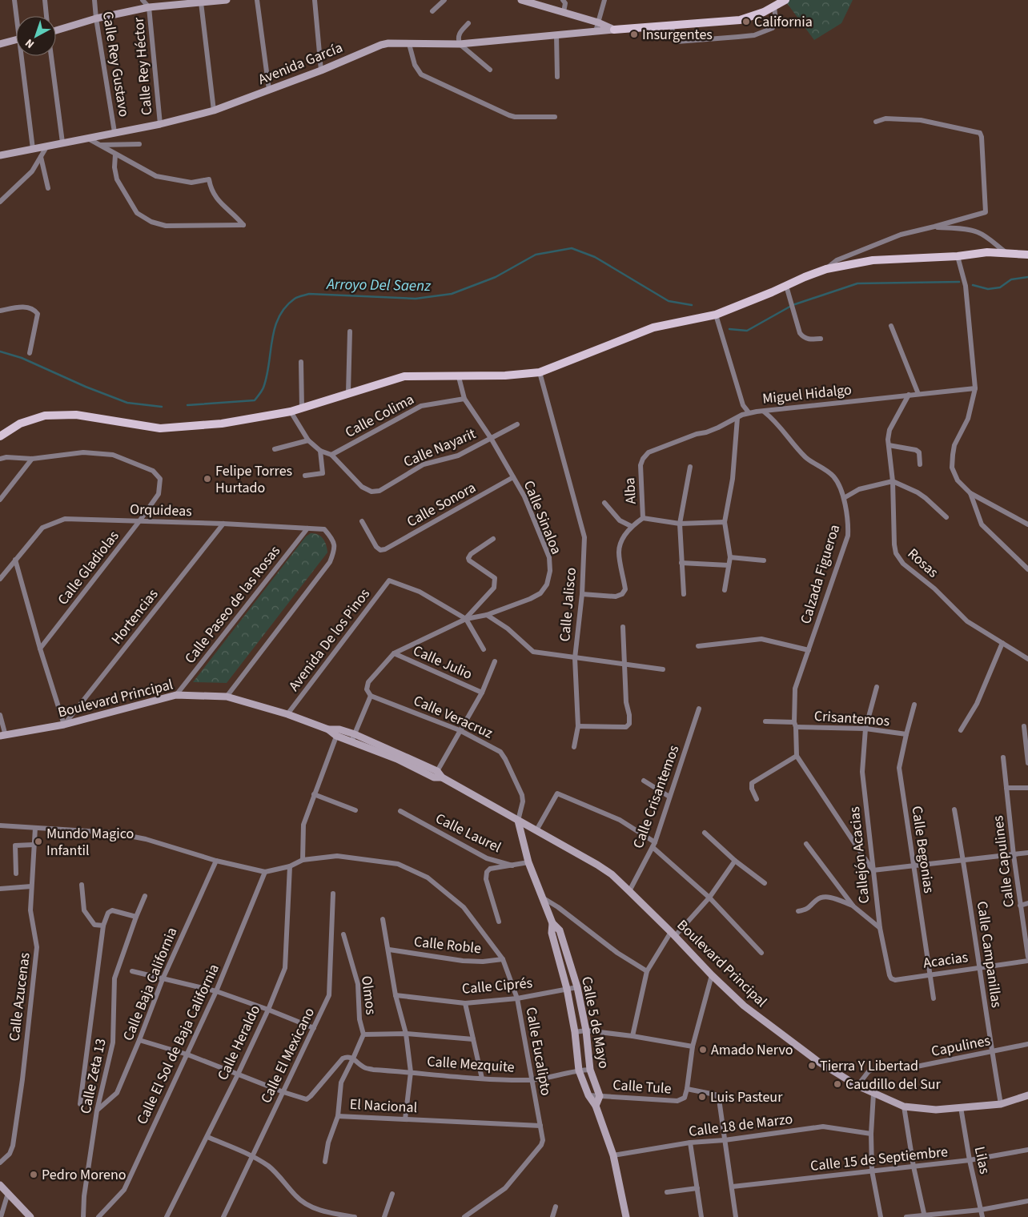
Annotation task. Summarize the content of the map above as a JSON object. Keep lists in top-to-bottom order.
{
  "streets": {
    "main road": ["Avenida García"],
    "street": [
      "Calle Rey Gustavo",
      "Calle Rey Héctor",
      "Miguel Hidalgo",
      "Calle Colima",
      "Calle Nayarit",
      "Alba",
      "Calle Sonora",
      "Orquideas",
      "Calle Sinaloa",
      "Rosas",
      "Calle Gladiolas",
      "Calzada Figueroa",
      "Calle Paseo de las Rosas",
      "Calle Jalisco",
      "Hortencias",
      "Avenida De los Pinos",
      "Calle Julio",
      "Boulevard Principal",
      "Calle Veracruz",
      "Crisantemos",
      "Calle Crisantemos",
      "Calle Laurel",
      "Calle Begonias",
      "Callejón Acacias",
      "Calle Capulines",
      "Calle Roble",
      "Calle Campanillas",
      "Acacias",
      "Calle Baja California",
      "Calle Ciprés",
      "Olmos",
      "Calle Azucenas",
      "Calle 5 de Mayo",
      "Calle Heraldo",
      "Calle El Sol de Baja California",
      "Capulines",
      "Calle Eucalipto",
      "Calle El Mexicano",
      "Calle Mezquite",
      "Calle Zeta 13",
      "Calle Tule",
      "El Nacional",
      "Calle 18 de Marzo",
      "Calle 15 de Septiembre",
      "Lilas"
    ]
  },
  "crossings": [
    ["Avenida García", "Calle Rey Gustavo"],
    ["Avenida García", "Calle Rey Héctor"],
    ["Miguel Hidalgo", "Alba"],
    ["Miguel Hidalgo", "Rosas"],
    ["Miguel Hidalgo", "Calzada Figueroa"],
    ["Calle Colima", "Calle Nayarit"],
    ["Calle Colima", "Calle Sinaloa"],
    ["Calle Nayarit", "Calle Sinaloa"],
    ["Calle Sonora", "Calle Sinaloa"],
    ["Orquideas", "Calle Gladiolas"],
    ["Orquideas", "Calle Paseo de las Rosas"],
    ["Orquideas", "Hortencias"],
    ["Orquideas", "Boulevard Principal"],
    ["Calle Sinaloa", "Avenida De los Pinos"],
    ["Calle Sinaloa", "Calle Julio"],
    ["Calzada Figueroa", "Crisantemos"],
    ["Calle Paseo de las Rosas", "Boulevard Principal"],
    ["Hortencias", "Boulevard Principal"],
    ["Avenida De los Pinos", "Boulevard Principal"],
    ["Boulevard Principal", "Calle Veracruz"],
    ["Boulevard Principal", "Calle Crisantemos"],
    ["Boulevard Principal", "Calle Campanillas"],
    ["Boulevard Principal", "Calle 5 de Mayo"],
    ["Boulevard Principal", "Capulines"],
    ["Boulevard Principal", "Lilas"],
    ["Calle Veracruz", "Calle 5 de Mayo"],
    ["Crisantemos", "Calle Begonias"],
    ["Crisantemos", "Callejón Acacias"],
    ["Calle Laurel", "Calle 5 de Mayo"],
    ["Calle Begonias", "Acacias"],
    ["Callejón Acacias", "Acacias"],
    ["Calle Roble", "Calle Eucalipto"],
    ["Calle Campanillas", "Acacias"],
    ["Calle Campanillas", "Capulines"],
    ["Calle Baja California", "Calle Zeta 13"],
    ["Calle Ciprés", "Calle 5 de Mayo"],
    ["Calle Ciprés", "Calle Eucalipto"],
    ["Olmos", "Calle Mezquite"],
    ["Olmos", "El Nacional"],
    ["Calle 5 de Mayo", "Calle Mezquite"],
    ["Calle 5 de Mayo", "Calle Tule"],
    ["Calle 5 de Mayo", "Calle 18 de Marzo"],
    ["Calle Heraldo", "Calle Eucalipto"],
    ["Calle El Sol de Baja California", "Calle Eucalipto"],
    ["Calle Eucalipto", "Calle Mezquite"],
    ["Calle Eucalipto", "El Nacional"],
    ["Calle Mezquite", "El Nacional"],
    ["Calle 15 de Septiembre", "Lilas"]
  ],
  "water": ["Arroyo Del Saenz"],
  "places": [
    "California",
    "Insurgentes",
    "Felipe Torres Hurtado",
    "Mundo Magico Infantil",
    "Amado Nervo",
    "Tierra Y Libertad",
    "Caudillo del Sur",
    "Luis Pasteur",
    "Pedro Moreno"
  ],
  "north": "bottom left"
}
